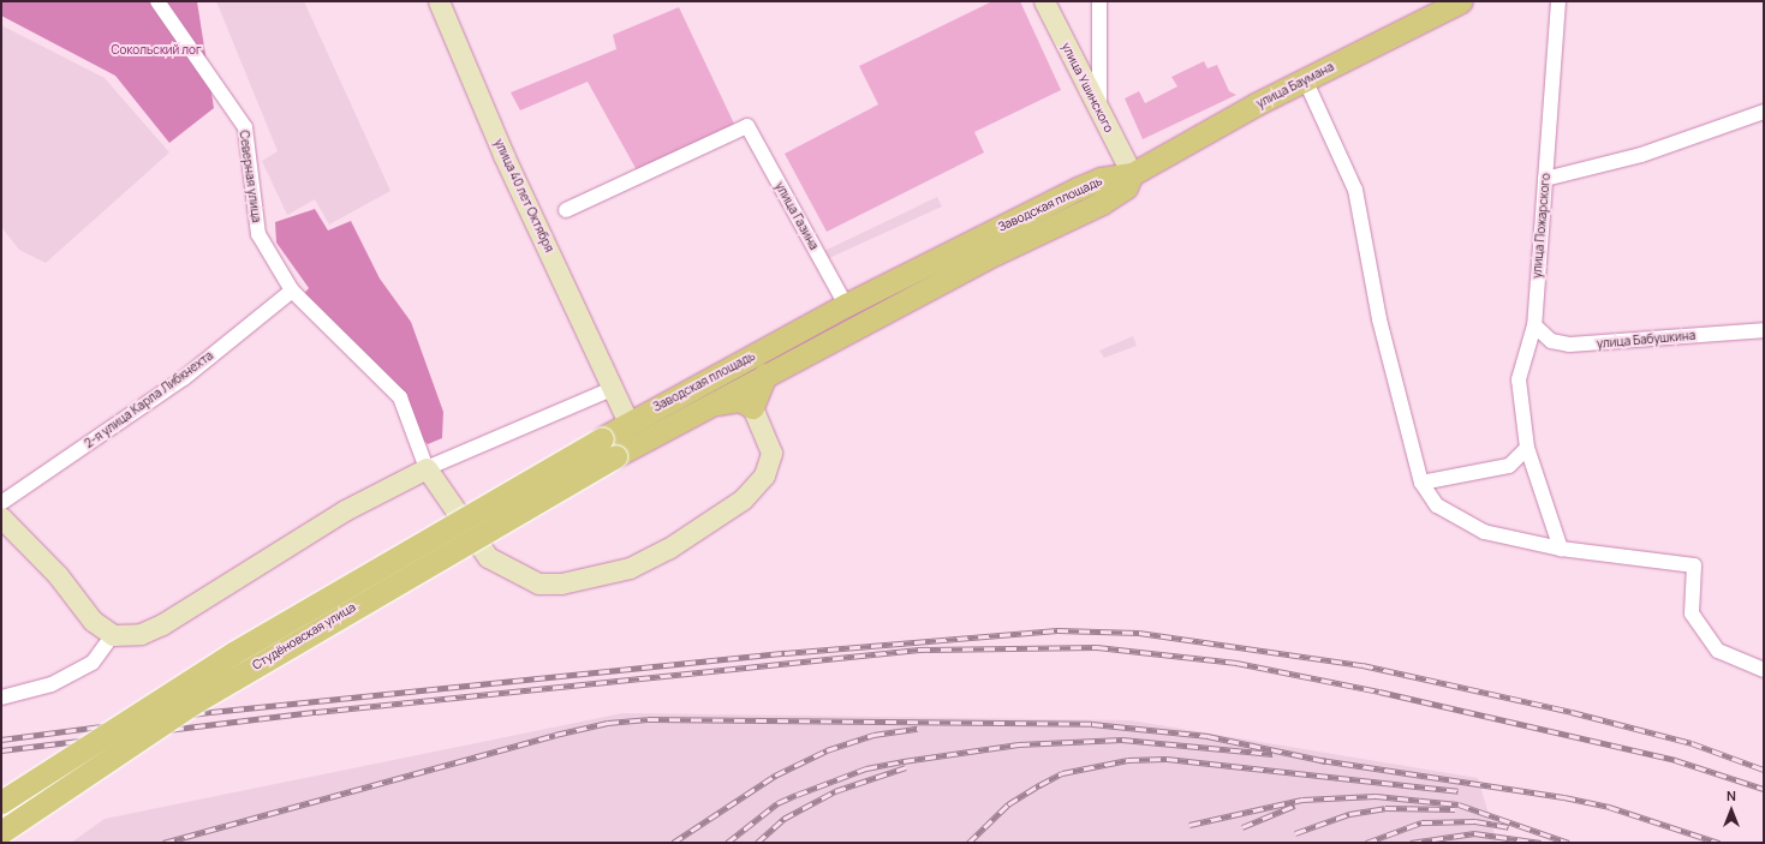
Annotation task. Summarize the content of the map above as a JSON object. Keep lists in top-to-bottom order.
{
  "streets": {
    "main road": ["улица Баумана", "Заводская площадь", "Студёновская улица"],
    "street": [
      "улица Ушинского",
      "Северная улица",
      "улица 40 лет Октября",
      "улица Газина",
      "улица Пожарского",
      "улица Бабушкина",
      "2-я улица Карла Либкнехта"
    ]
  },
  "crossings": [
    ["улица Баумана", "улица Ушинского"],
    ["улица Баумана", "Заводская площадь"],
    ["улица Ушинского", "Заводская площадь"],
    ["Северная улица", "2-я улица Карла Либкнехта"],
    ["улица 40 лет Октября", "Заводская площадь"],
    ["Заводская площадь", "улица Газина"],
    ["Заводская площадь", "Студёновская улица"],
    ["улица Пожарского", "улица Бабушкина"]
  ],
  "parks": ["Сокольский лог"],
  "north": "top"
}
